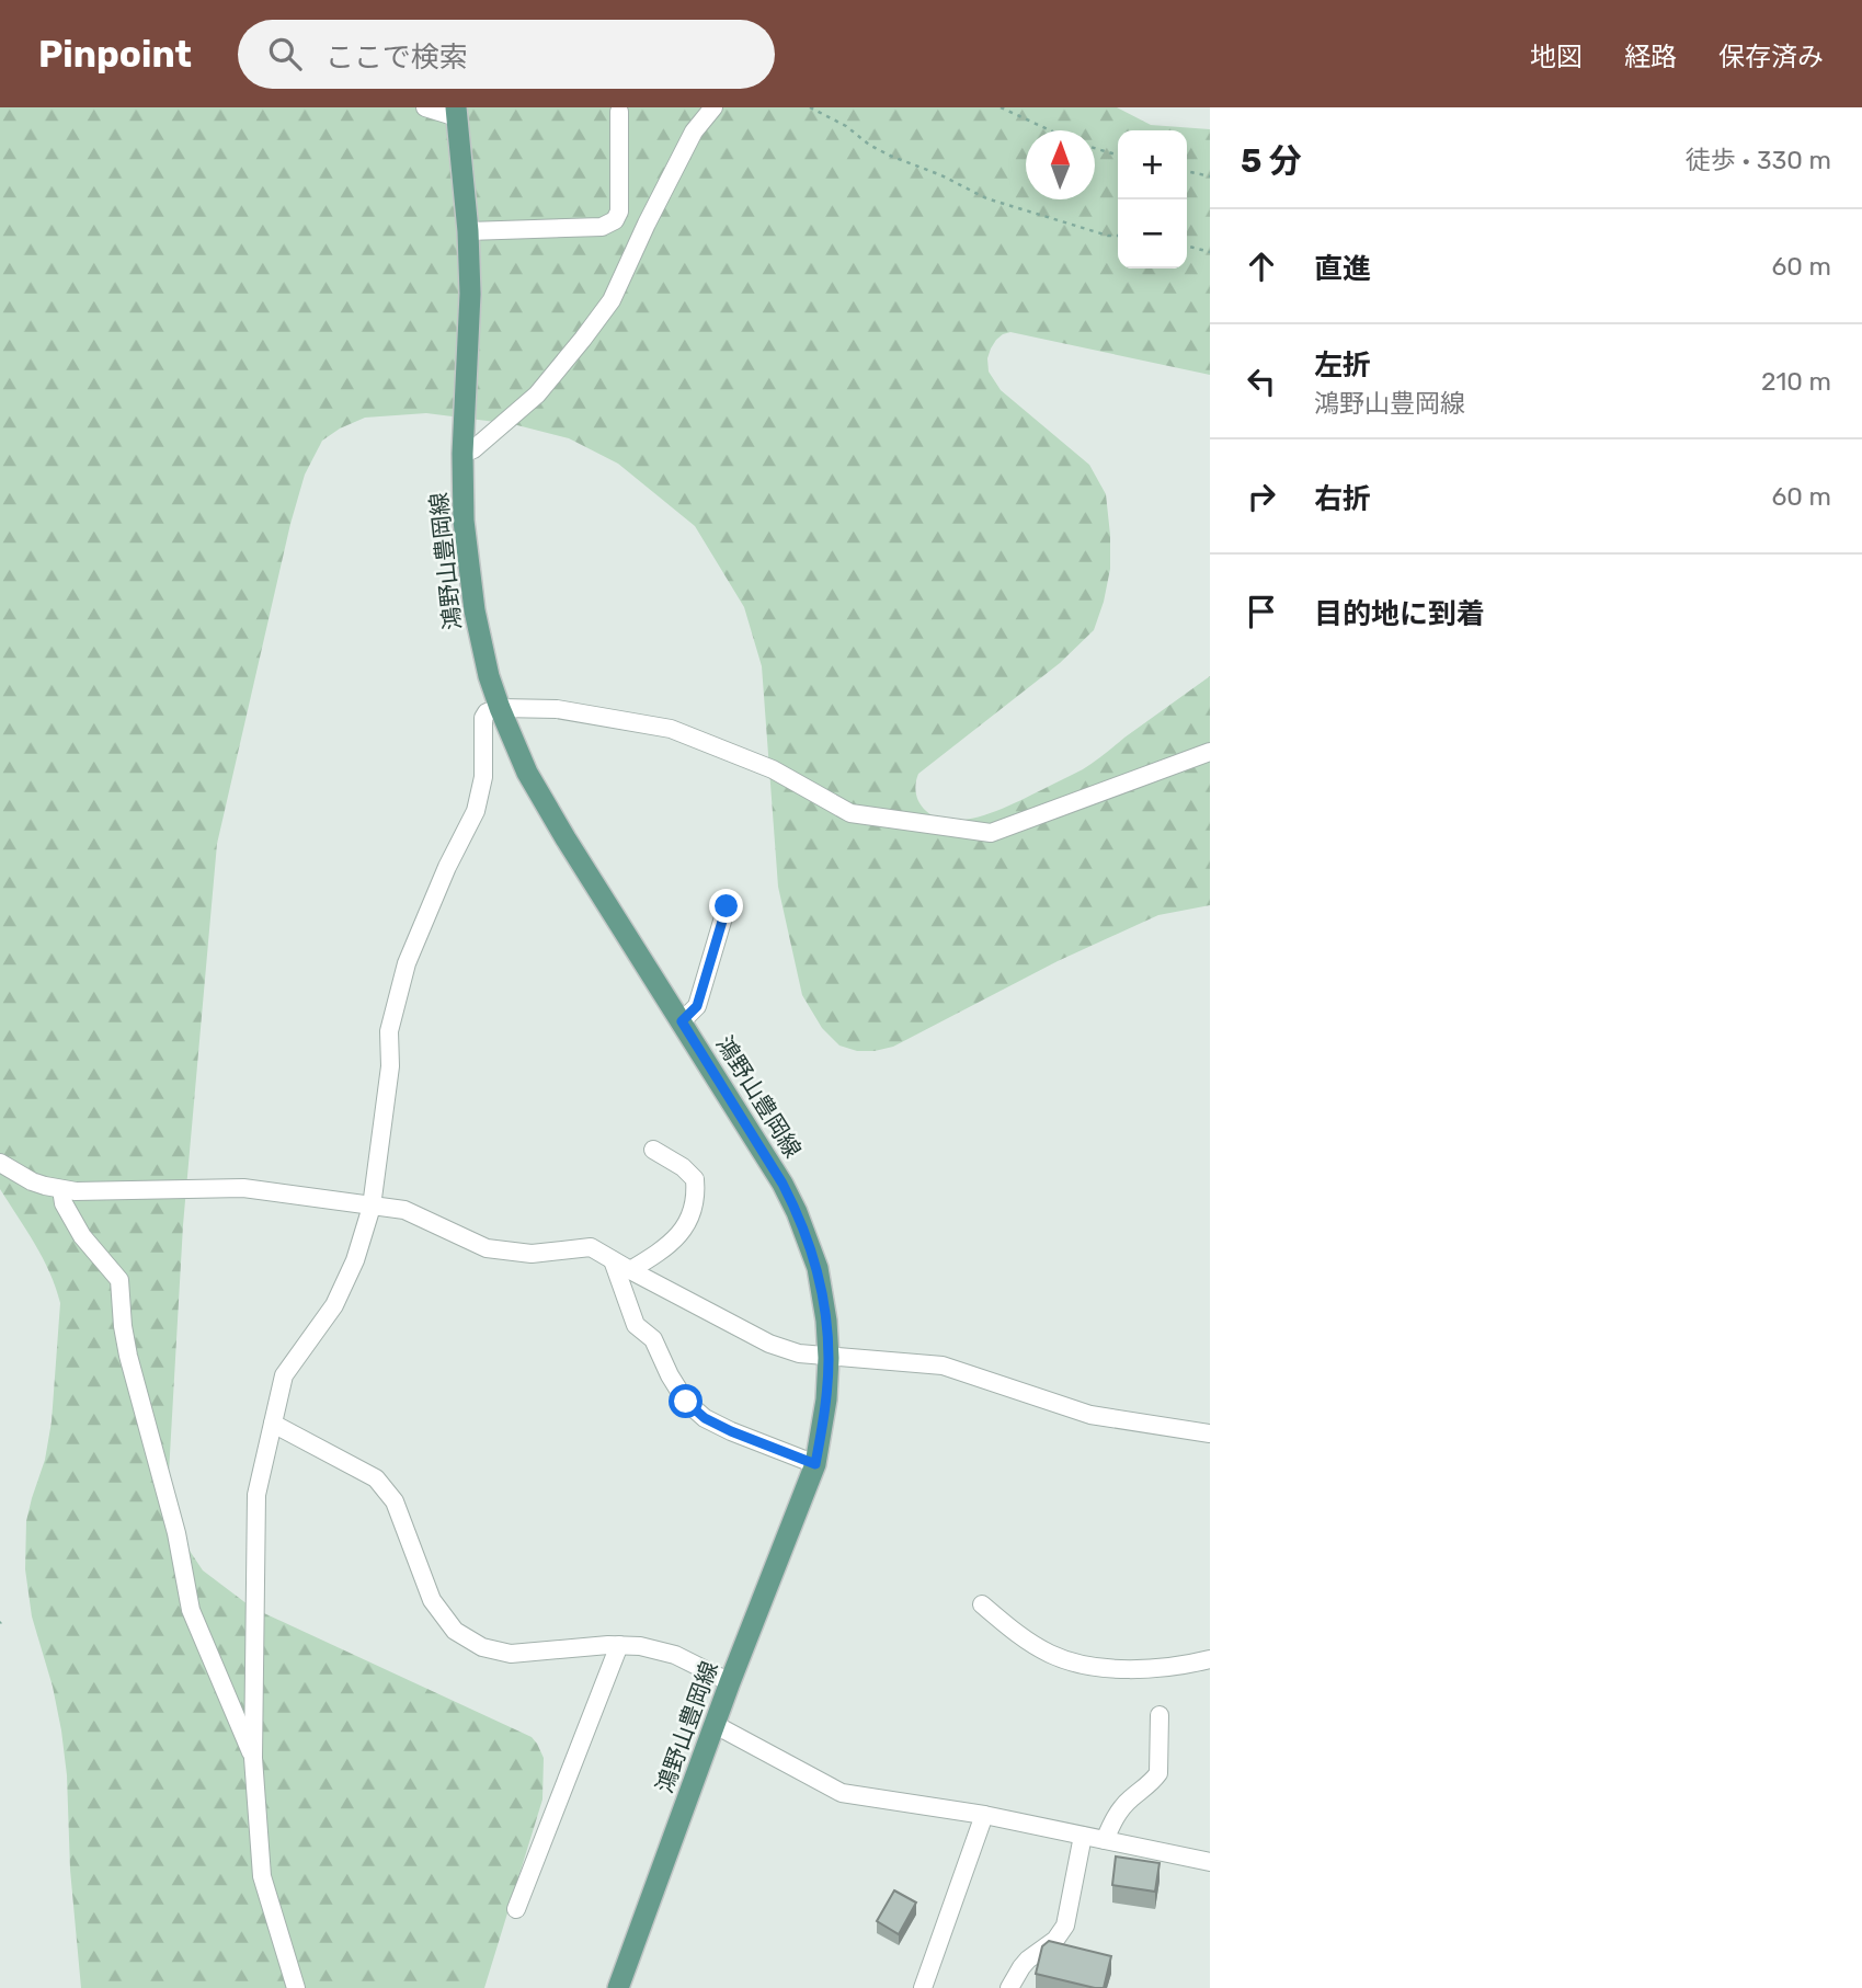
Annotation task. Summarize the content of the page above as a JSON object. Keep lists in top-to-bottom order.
{
  "streets": {
    "main road": ["鴻野山豊岡線"]
  },
  "north": "top",
  "page": {
    "header": "Pinpoint",
    "search": "ここで検索",
    "nav": ["地図", "経路", "保存済み"],
    "heading": ["5 分", "徒歩 · 330 m"],
    "map_buttons": ["+", "−"],
    "list": [
      ["直進", "60 m"],
      ["左折", "鴻野山豊岡線", "210 m"],
      ["右折", "60 m"],
      "目的地に到着"
    ]
  }
}
